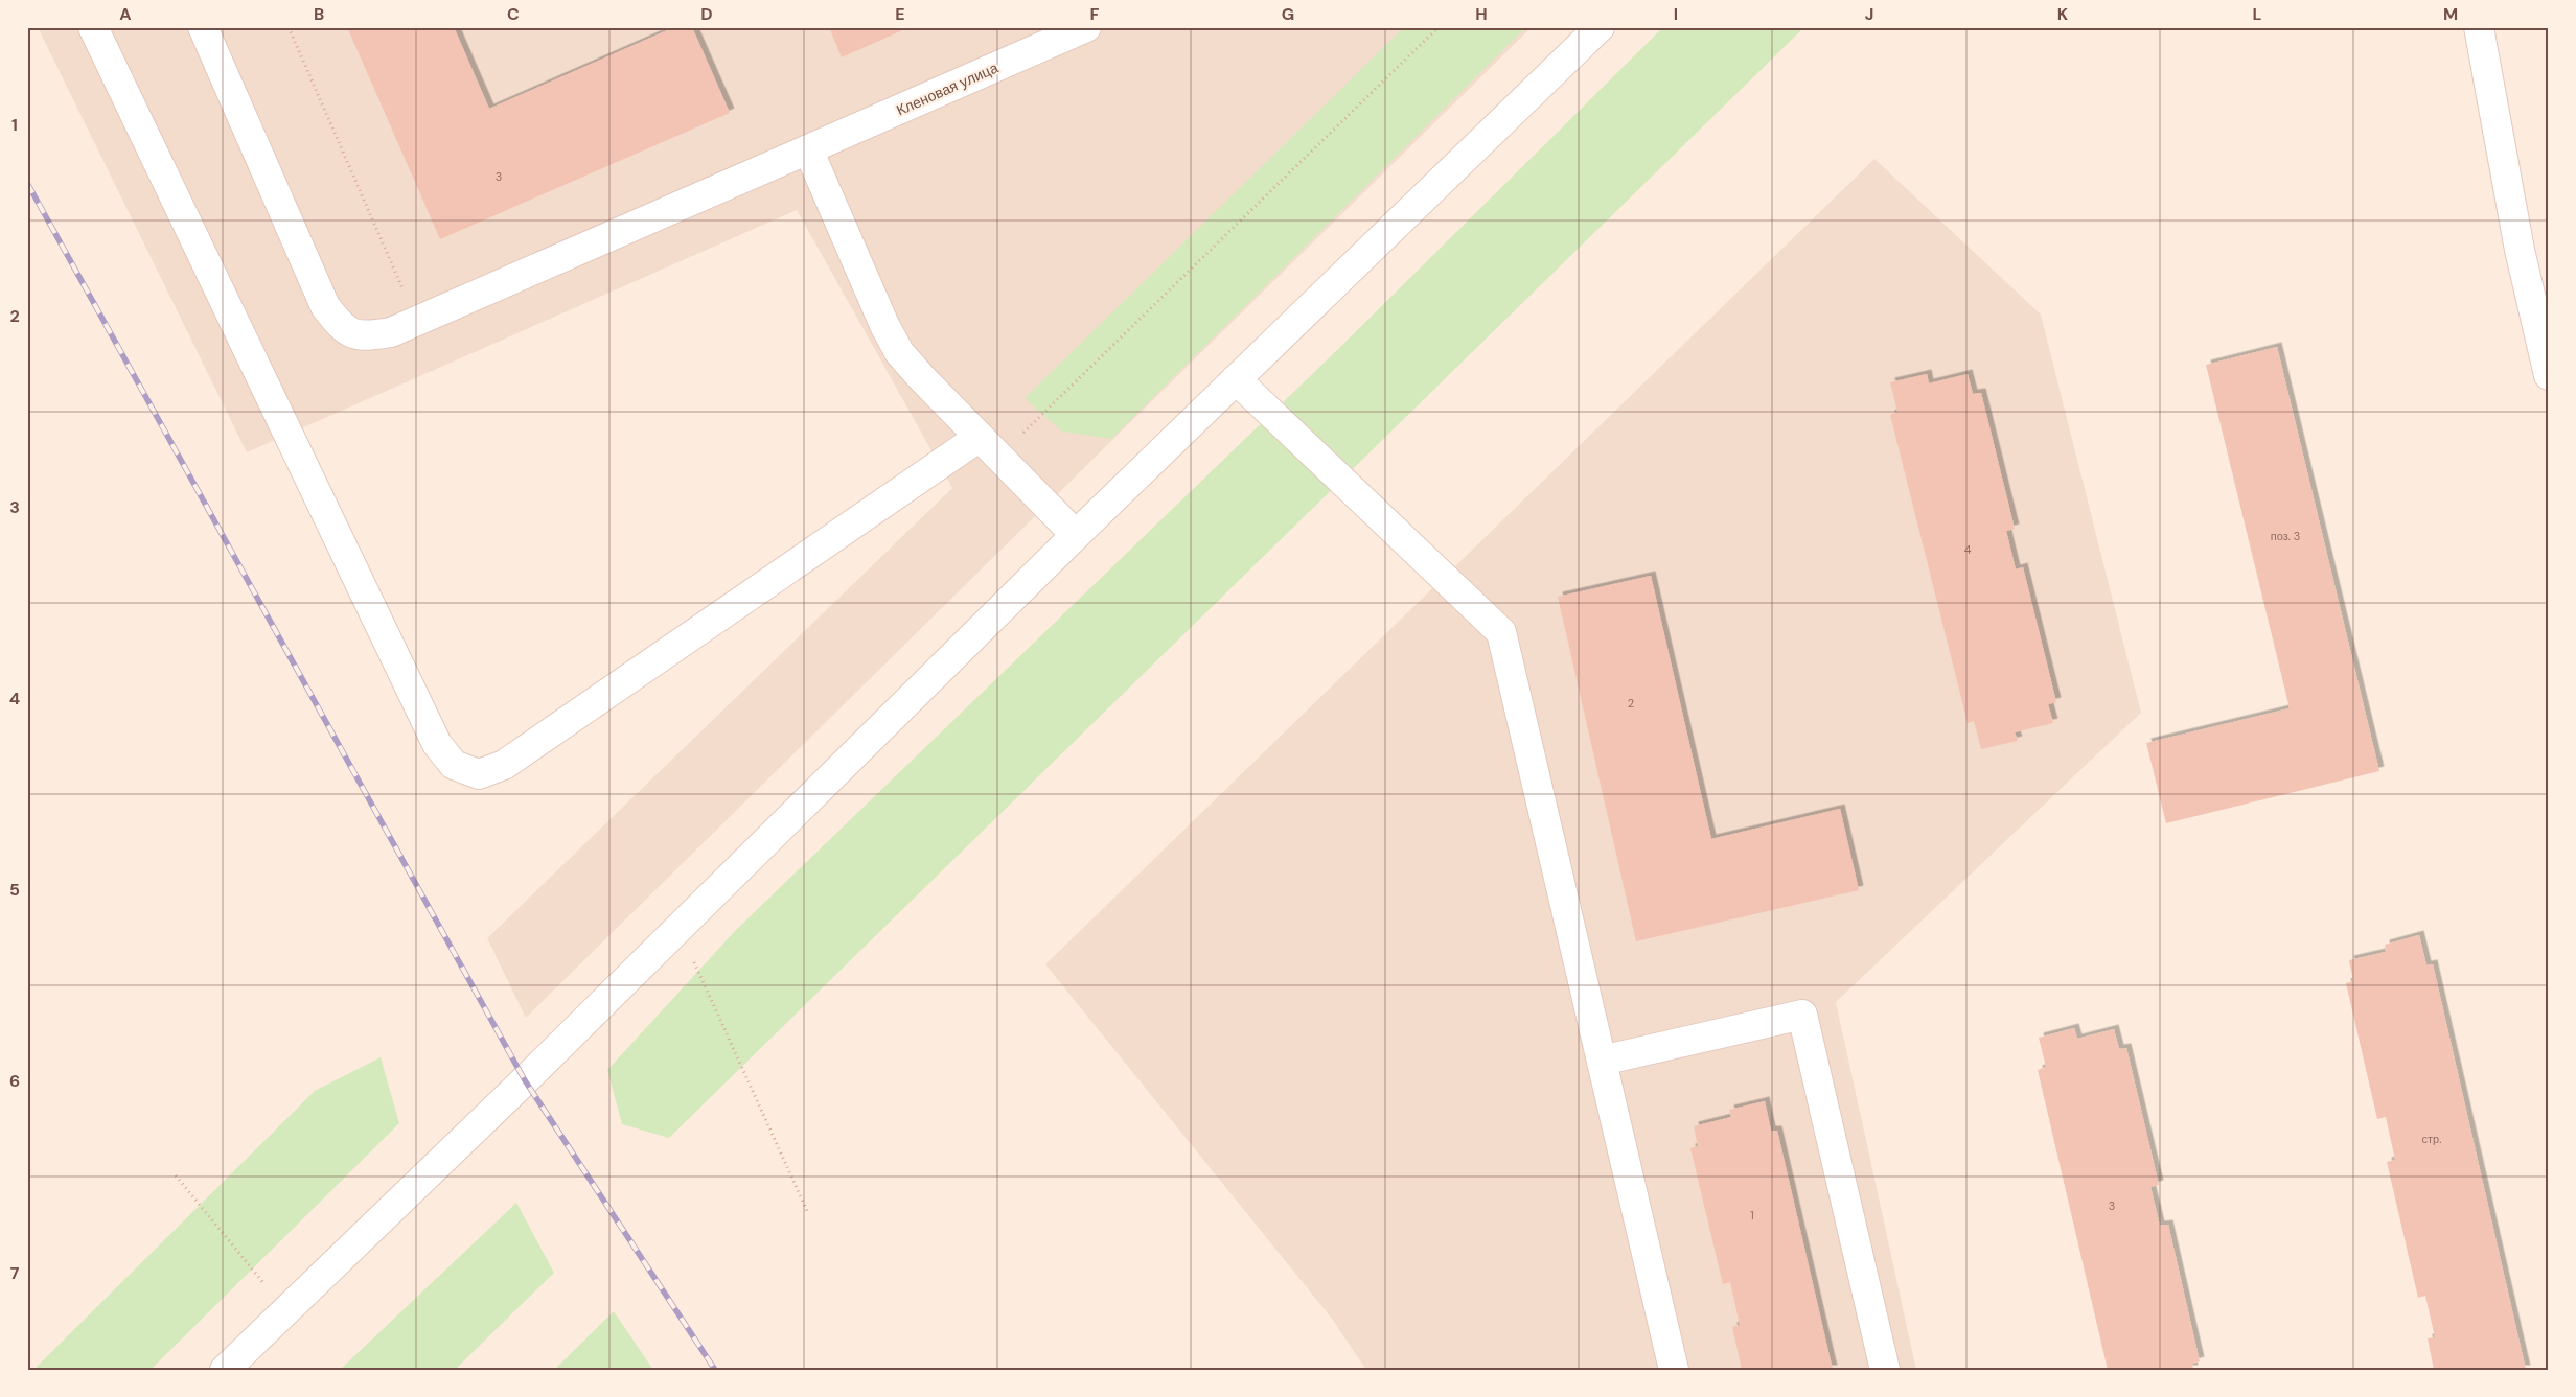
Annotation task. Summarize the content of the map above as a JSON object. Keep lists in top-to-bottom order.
{
  "streets": {
    "street": ["Кленовая улица"]
  },
  "house_numbers": [
    "3",
    "поз. 3",
    "4",
    "2",
    "стр.",
    "3",
    "1"
  ],
  "grid": {
    "columns": [
      "A",
      "B",
      "C",
      "D",
      "E",
      "F",
      "G",
      "H",
      "I",
      "J",
      "K",
      "L",
      "M"
    ],
    "rows": [
      "1",
      "2",
      "3",
      "4",
      "5",
      "6",
      "7"
    ]
  }
}
